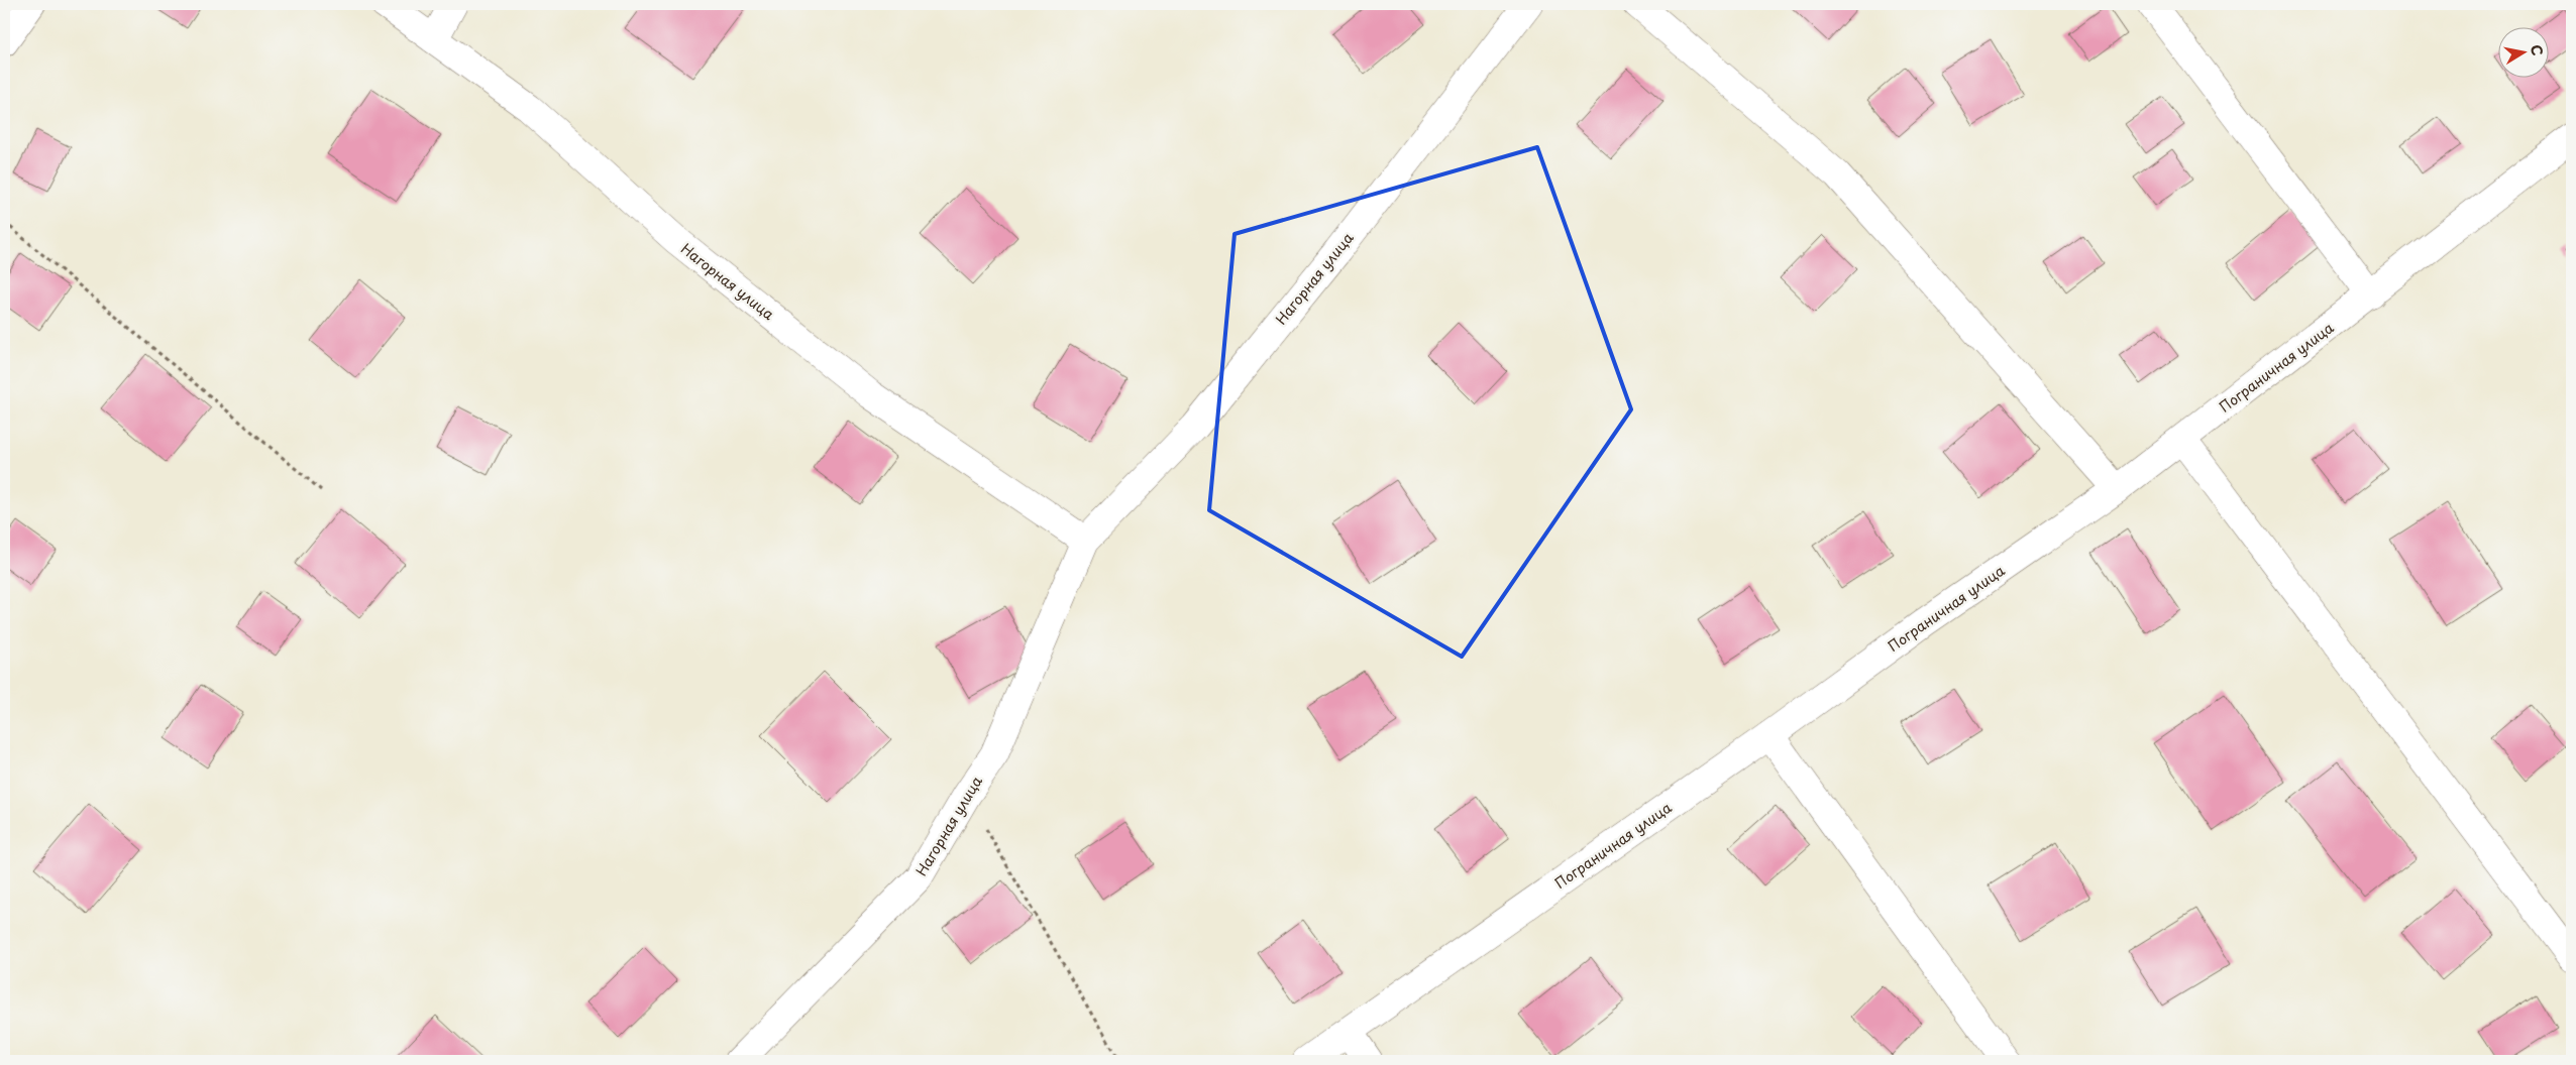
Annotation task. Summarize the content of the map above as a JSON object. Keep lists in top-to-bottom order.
{
  "streets": {
    "street": ["Нагорная улица", "Пограничная улица"]
  },
  "north": "right"
}
